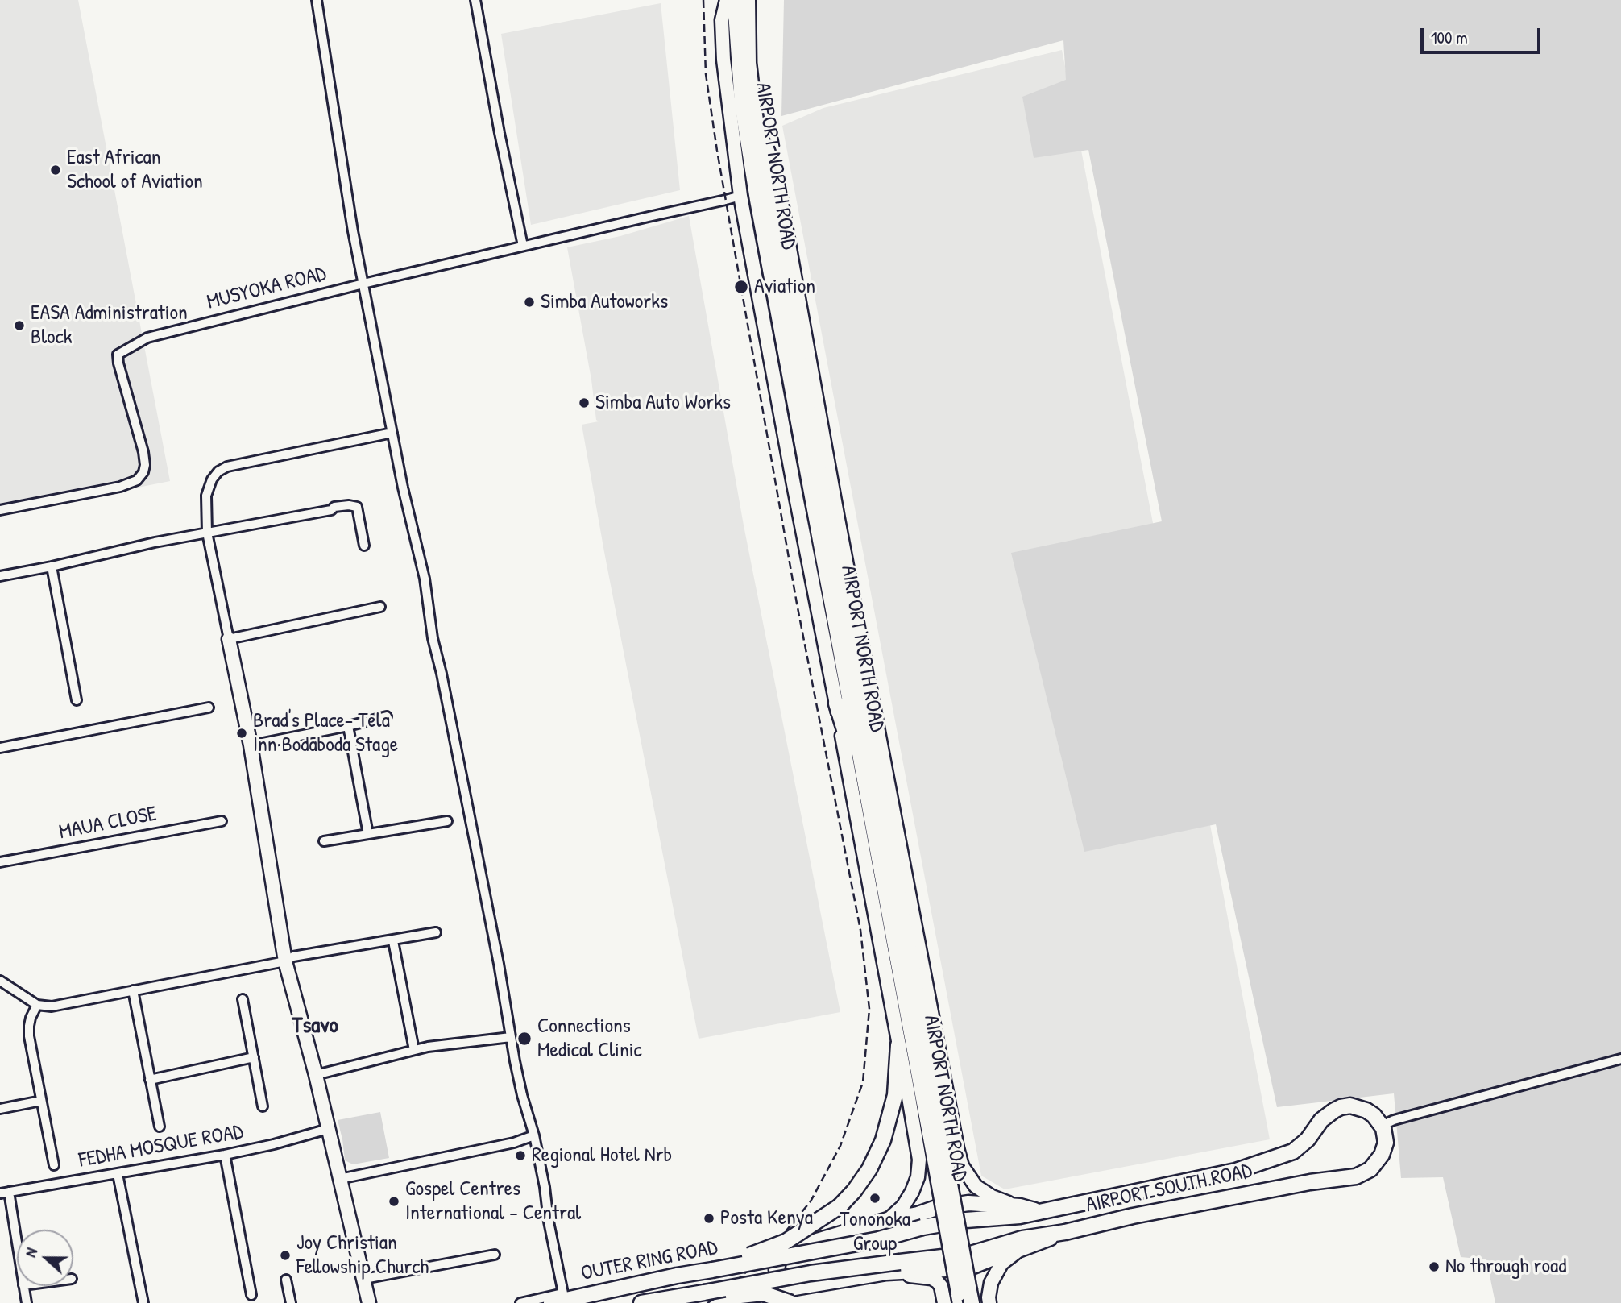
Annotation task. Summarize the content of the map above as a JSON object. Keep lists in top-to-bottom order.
{
  "streets": {
    "main road": ["AIRPORT NORTH ROAD", "AIRPORT SOUTH ROAD", "OUTER RING ROAD"],
    "street": ["MUSYOKA ROAD", "MAUA CLOSE", "FEDHA MOSQUE ROAD"]
  },
  "crossings": [
    ["AIRPORT SOUTH ROAD", "OUTER RING ROAD"]
  ],
  "districts": ["Tsavo"],
  "places": [
    "East African School of Aviation",
    "Aviation",
    "Simba Autoworks",
    "EASA Administration Block",
    "Simba Auto Works",
    "Brad's Place- Tela Inn Bodaboda Stage",
    "Connections Medical Clinic",
    "Regional Hotel Nrb",
    "Tononoka Group",
    "Gospel Centres International - Central",
    "Posta Kenya",
    "Joy Christian Fellowship Church",
    "No through road"
  ],
  "scale_bar": "100 m",
  "north": "left"
}
